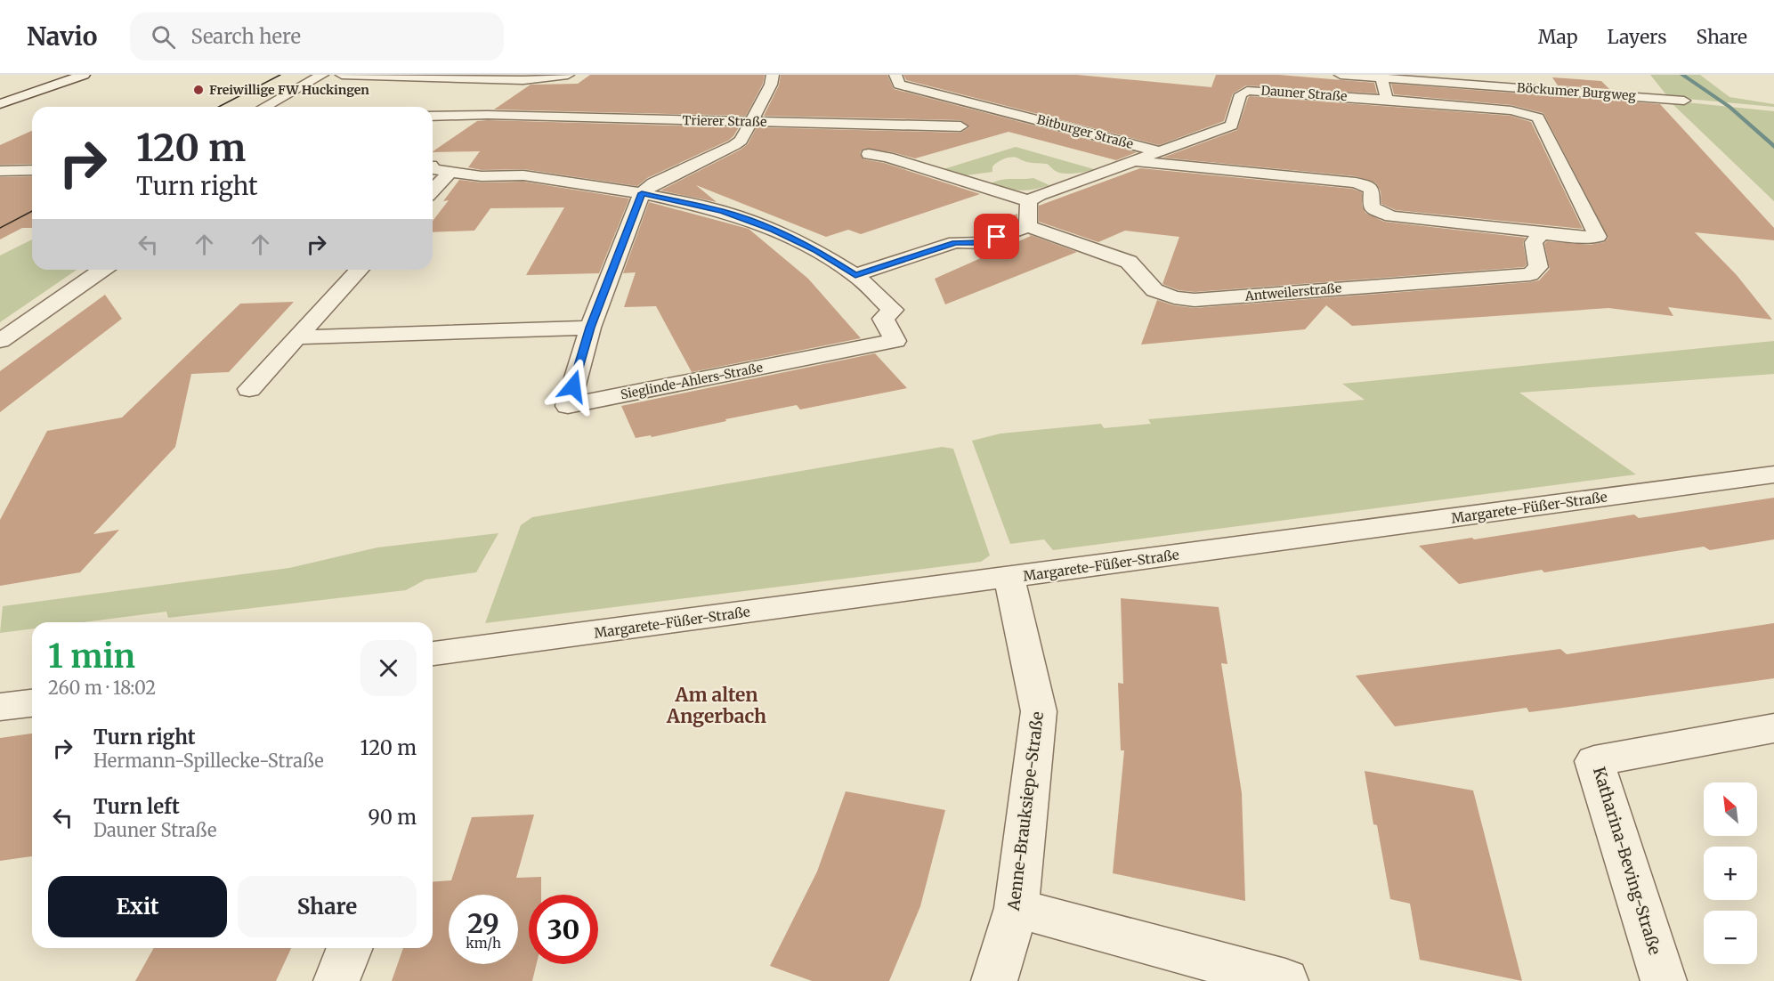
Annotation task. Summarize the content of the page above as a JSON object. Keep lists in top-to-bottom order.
{
  "streets": {
    "street": [
      "Böckumer Burgweg",
      "Dauner Straße",
      "Trierer Straße",
      "Bitburger Straße",
      "Antweilerstraße",
      "Sieglinde-Ahlers-Straße",
      "Margarete-Füßer-Straße",
      "Aenne-Brauksiepe-Straße",
      "Katharina-Beving-Straße"
    ]
  },
  "crossings": [
    ["Dauner Straße", "Bitburger Straße"],
    ["Dauner Straße", "Antweilerstraße"],
    ["Margarete-Füßer-Straße", "Aenne-Brauksiepe-Straße"]
  ],
  "districts": ["Am alten Angerbach"],
  "places": ["Freiwillige FW Huckingen"],
  "north": "top left",
  "page": {
    "header": "Navio",
    "search": "Search here",
    "nav": ["Map", "Layers", "Share"],
    "turn": ["120 m", "Turn right"],
    "heading": ["1 min", "260 m · 18:02"],
    "list": [
      {
        "name": "Turn right",
        "note": "Hermann-Spillecke-Straße",
        "value": "120 m"
      },
      {
        "name": "Turn left",
        "note": "Dauner Straße",
        "value": "90 m"
      }
    ],
    "map_buttons": ["+", "−"],
    "buttons": ["Exit", "Share"],
    "speed": "29 km/h",
    "limit": "30"
  }
}
